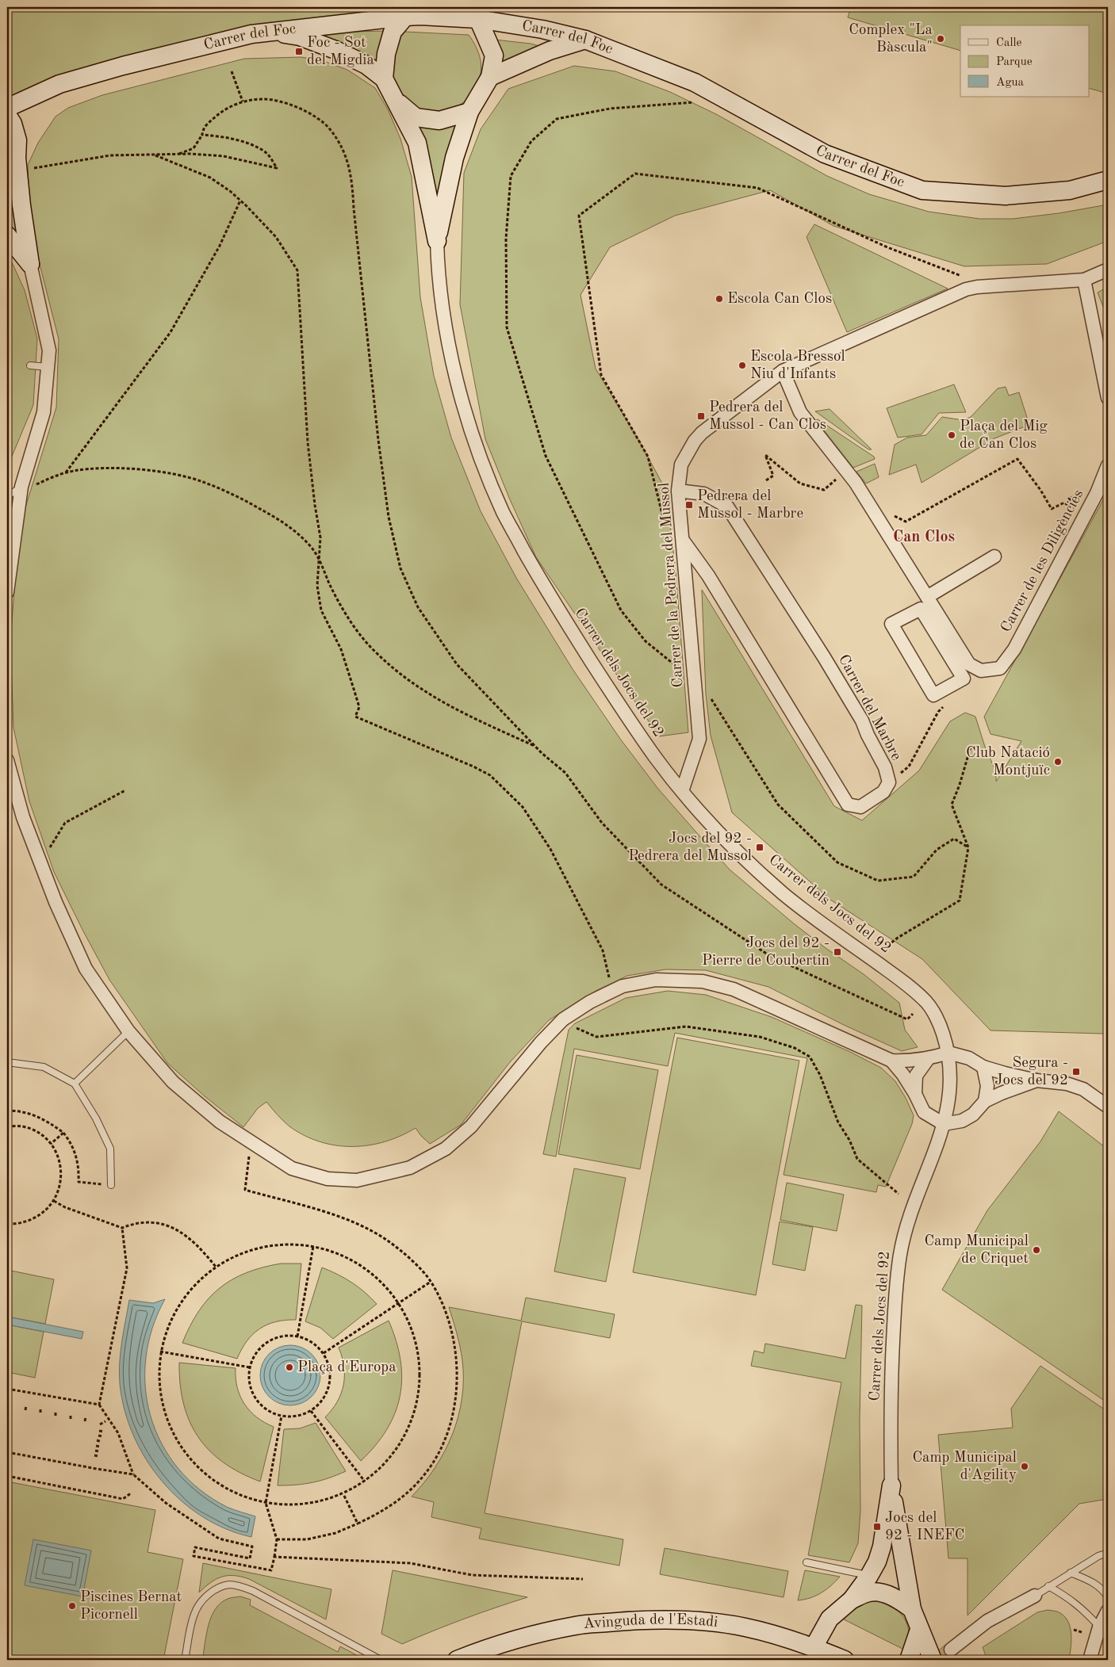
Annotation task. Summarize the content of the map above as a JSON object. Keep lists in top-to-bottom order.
{
  "streets": {
    "street": [
      "Carrer del Foc",
      "Carrer de les Diligències",
      "Carrer de la Pedrera del Mussol",
      "Carrer dels Jocs del 92",
      "Carrer del Marbre",
      "Avinguda de l'Estadi"
    ]
  },
  "crossings": [
    ["Carrer de la Pedrera del Mussol", "Carrer dels Jocs del 92"],
    ["Carrer de la Pedrera del Mussol", "Carrer del Marbre"]
  ],
  "districts": ["Can Clos"],
  "places": {
    "other": [
      "Complex \"La Bàscula\"",
      "Escola Can Clos",
      "Escola Bressol Niu d'Infants",
      "Plaça del Mig de Can Clos",
      "Club Natació Montjuïc",
      "Camp Municipal de Criquet",
      "Plaça d'Europa",
      "Camp Municipal d'Agility",
      "Piscines Bernat Picornell"
    ],
    "transit": [
      "Foc - Sot del Migdia",
      "Pedrera del Mussol - Can Clos",
      "Pedrera del Mussol - Marbre",
      "Jocs del 92 - Pedrera del Mussol",
      "Jocs del 92 - Pierre de Coubertin",
      "Segura - Jocs del 92",
      "Jocs del 92 - INEFC"
    ]
  },
  "legend": ["Calle", "Parque", "Agua"]
}
